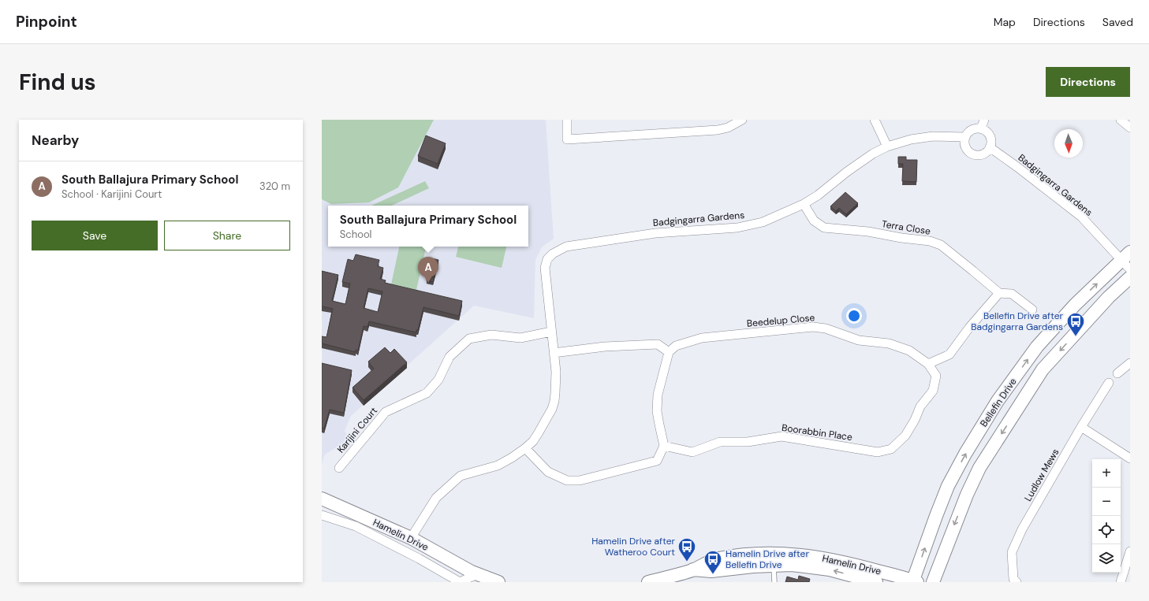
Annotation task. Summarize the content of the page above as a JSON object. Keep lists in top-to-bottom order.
{
  "streets": {
    "main road": ["Bellefin Drive", "Hamelin Drive"],
    "street": [
      "Badgingarra Gardens",
      "Terra Close",
      "Beedelup Close",
      "Karijini Court",
      "Boorabbin Place",
      "Ludlow Mews"
    ]
  },
  "crossings": [
    ["Badgingarra Gardens", "Terra Close"],
    ["Badgingarra Gardens", "Bellefin Drive"],
    ["Badgingarra Gardens", "Karijini Court"],
    ["Badgingarra Gardens", "Hamelin Drive"],
    ["Beedelup Close", "Boorabbin Place"],
    ["Bellefin Drive", "Hamelin Drive"]
  ],
  "places": {
    "bus stop": ["Bellefin Drive after Badgingarra Gardens", "Hamelin Drive after Watheroo Court", "Hamelin Drive after Bellefin Drive"]
  },
  "north": "bottom",
  "page": {
    "header": "Pinpoint",
    "nav": ["Map", "Directions", "Saved"],
    "buttons": [
      "Directions",
      ["Save", "Share"]
    ],
    "title": "Find us",
    "heading": "Nearby",
    "list": [
      {
        "mark": "A",
        "name": "South Ballajura Primary School",
        "note": "School · Karijini Court",
        "value": "320 m"
      }
    ],
    "popup": ["South Ballajura Primary School", "School"],
    "pins": "A",
    "map_buttons": ["+", "−"]
  }
}
